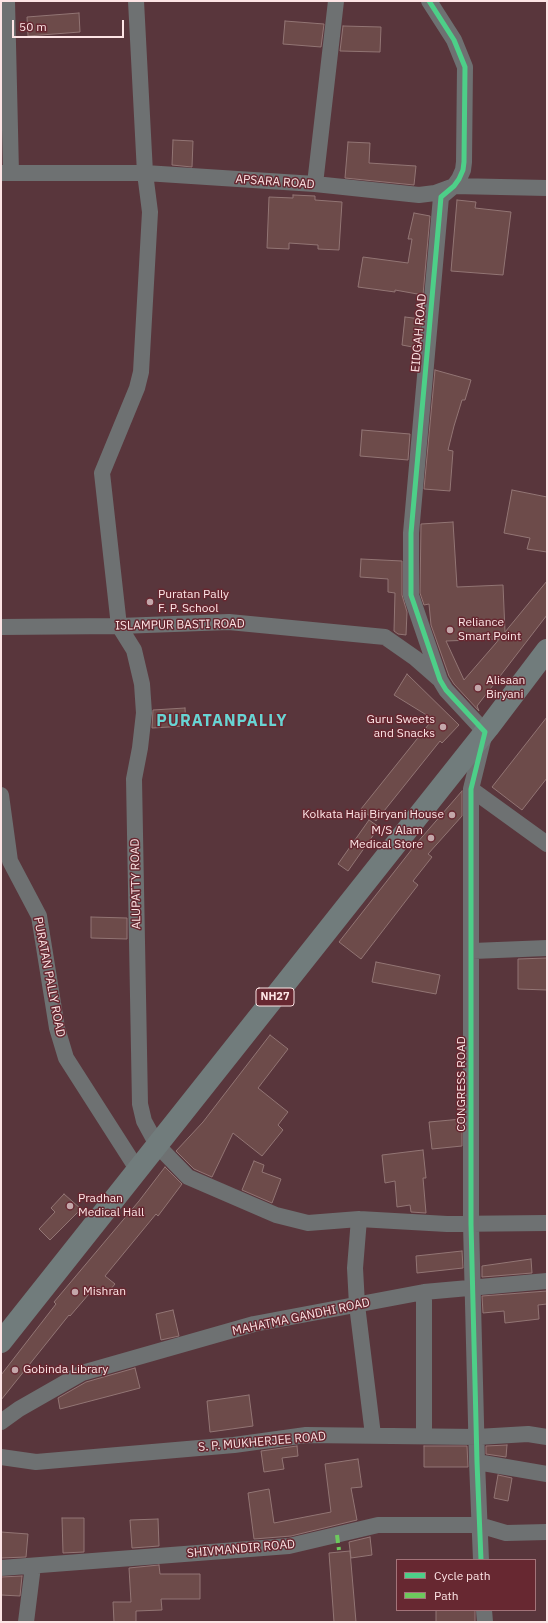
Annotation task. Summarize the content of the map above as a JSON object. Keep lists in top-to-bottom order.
{
  "streets": {
    "main road": ["NH27"],
    "street": [
      "APSARA ROAD",
      "EIDGAH ROAD",
      "ISLAMPUR BASTI ROAD",
      "ALUPATTY ROAD",
      "PURATAN PALLY ROAD",
      "CONGRESS ROAD",
      "MAHATMA GANDHI ROAD",
      "S. P. MUKHERJEE ROAD",
      "SHIVMANDIR ROAD"
    ]
  },
  "crossings": [
    ["APSARA ROAD", "EIDGAH ROAD"],
    ["EIDGAH ROAD", "ISLAMPUR BASTI ROAD"],
    ["ISLAMPUR BASTI ROAD", "ALUPATTY ROAD"],
    ["ALUPATTY ROAD", "NH27"],
    ["ALUPATTY ROAD", "CONGRESS ROAD"],
    ["PURATAN PALLY ROAD", "NH27"],
    ["NH27", "CONGRESS ROAD"],
    ["CONGRESS ROAD", "MAHATMA GANDHI ROAD"],
    ["CONGRESS ROAD", "S. P. MUKHERJEE ROAD"],
    ["CONGRESS ROAD", "SHIVMANDIR ROAD"]
  ],
  "districts": ["PURATANPALLY"],
  "places": [
    "Puratan Pally F. P. School",
    "Reliance Smart Point",
    "Alisaan Biryani",
    "Guru Sweets and Snacks",
    "Kolkata Haji Biryani House",
    "M/S Alam Medical Store",
    "Pradhan Medical Hall",
    "Mishran",
    "Gobinda Library"
  ],
  "legend": ["Cycle path", "Path"],
  "scale_bar": "50 m"
}
